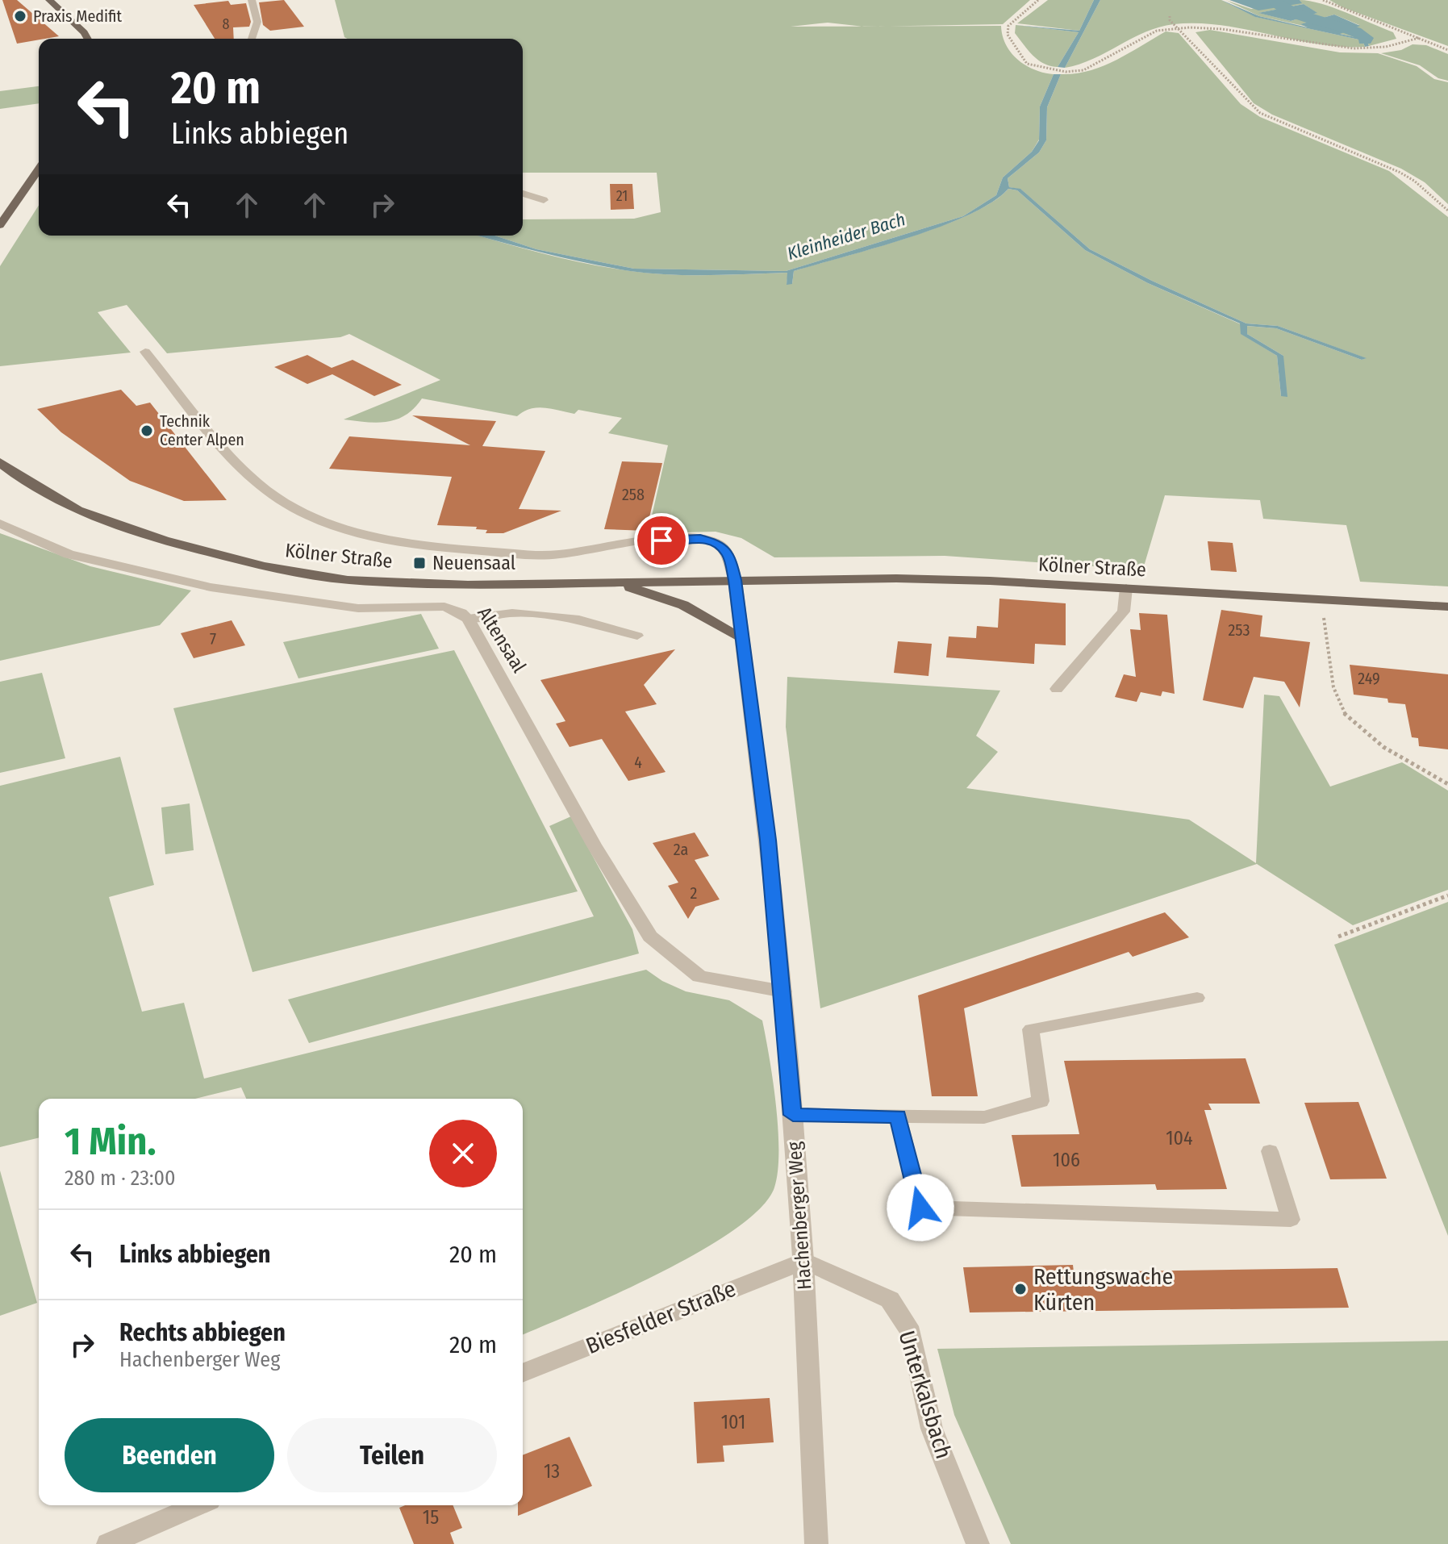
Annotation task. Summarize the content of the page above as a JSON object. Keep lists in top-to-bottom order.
{
  "streets": {
    "main road": ["Kölner Straße"],
    "street": [
      "Altensaal",
      "Hachenberger Weg",
      "Biesfelder Straße",
      "Unterkalsbach"
    ]
  },
  "crossings": [
    ["Kölner Straße", "Hachenberger Weg"],
    ["Altensaal", "Hachenberger Weg"],
    ["Hachenberger Weg", "Biesfelder Straße"],
    ["Hachenberger Weg", "Unterkalsbach"],
    ["Biesfelder Straße", "Unterkalsbach"]
  ],
  "water": ["Kleinheider Bach"],
  "places": {
    "other": ["Praxis Medifit", "Technik Center Alpen", "Rettungswache Kürten"],
    "transit": ["Neuensaal"]
  },
  "house_numbers": [
    "8",
    "21",
    "258",
    "253",
    "7",
    "249",
    "4",
    "2a",
    "2",
    "104",
    "106",
    "101",
    "13",
    "15"
  ],
  "page": {
    "turn": ["20 m", "Links abbiegen"],
    "heading": ["1 Min.", "280 m · 23:00"],
    "list": [
      {
        "name": "Links abbiegen",
        "value": "20 m"
      },
      {
        "name": "Rechts abbiegen",
        "note": "Hachenberger Weg",
        "value": "20 m"
      }
    ],
    "buttons": ["Beenden", "Teilen"]
  }
}
